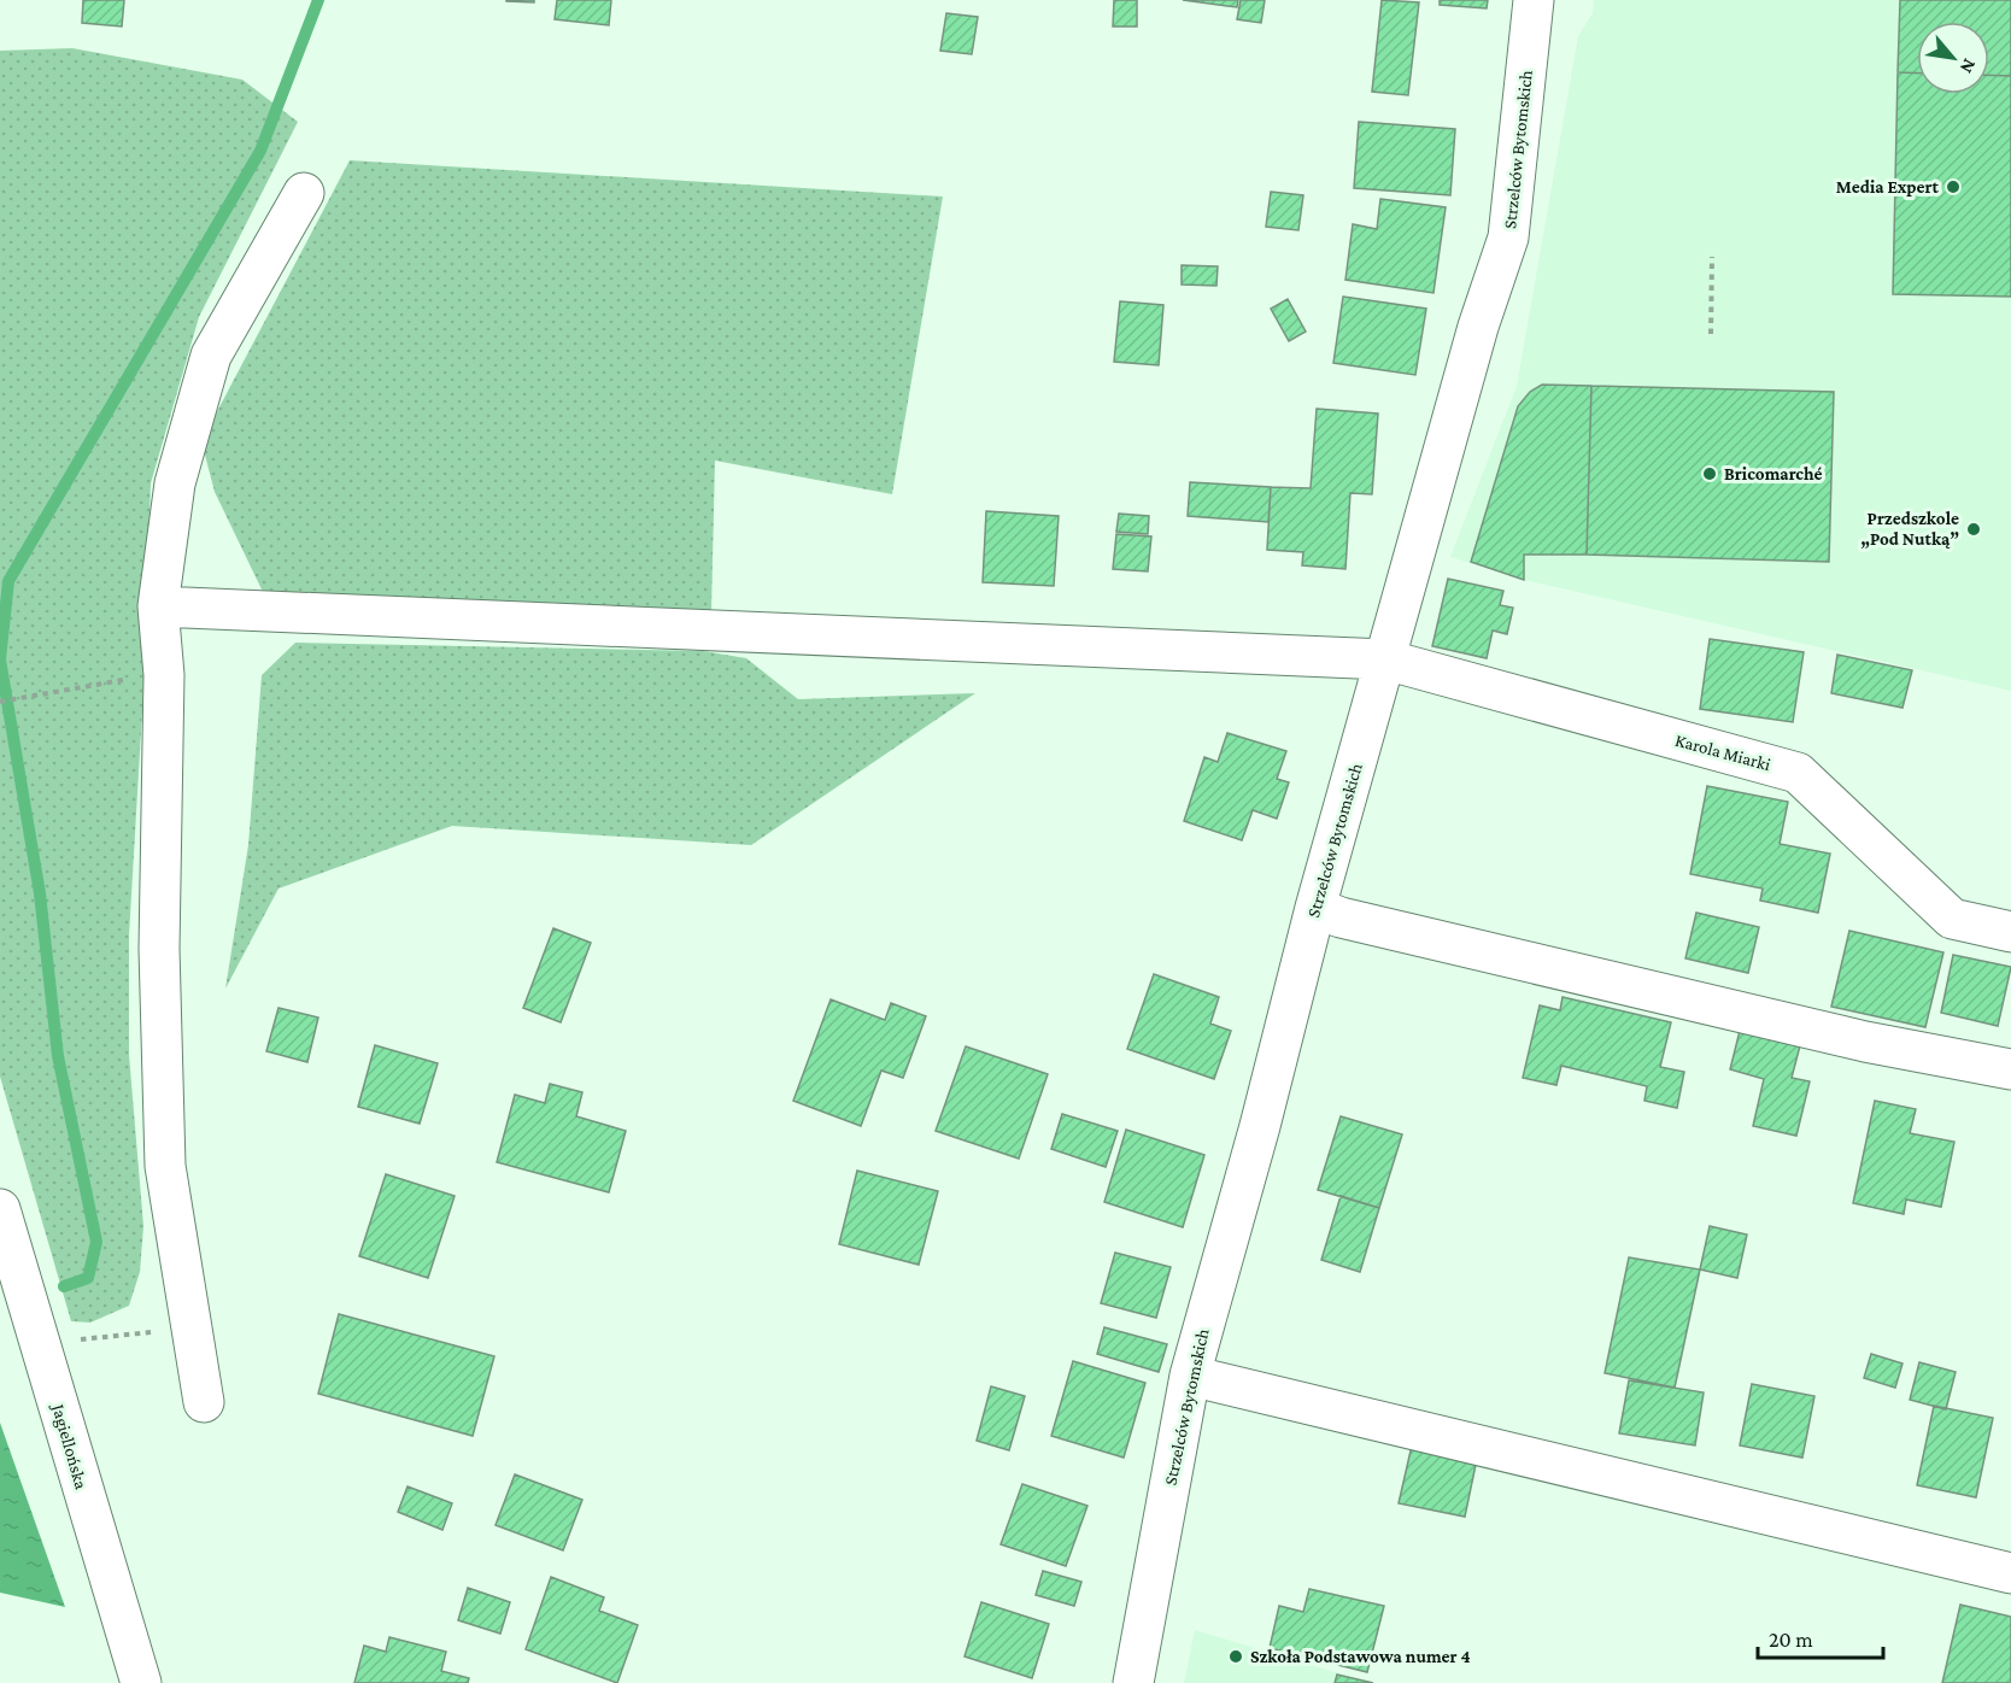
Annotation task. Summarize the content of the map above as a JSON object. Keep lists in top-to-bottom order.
{
  "streets": {
    "street": ["Strzelców Bytomskich", "Karola Miarki", "Jagiellońska"]
  },
  "crossings": [
    ["Strzelców Bytomskich", "Karola Miarki"]
  ],
  "places": [
    "Media Expert",
    "Bricomarché",
    "Przedszkole „Pod Nutką”",
    "Szkoła Podstawowa numer 4"
  ],
  "scale_bar": "20 m",
  "north": "bottom right"
}
